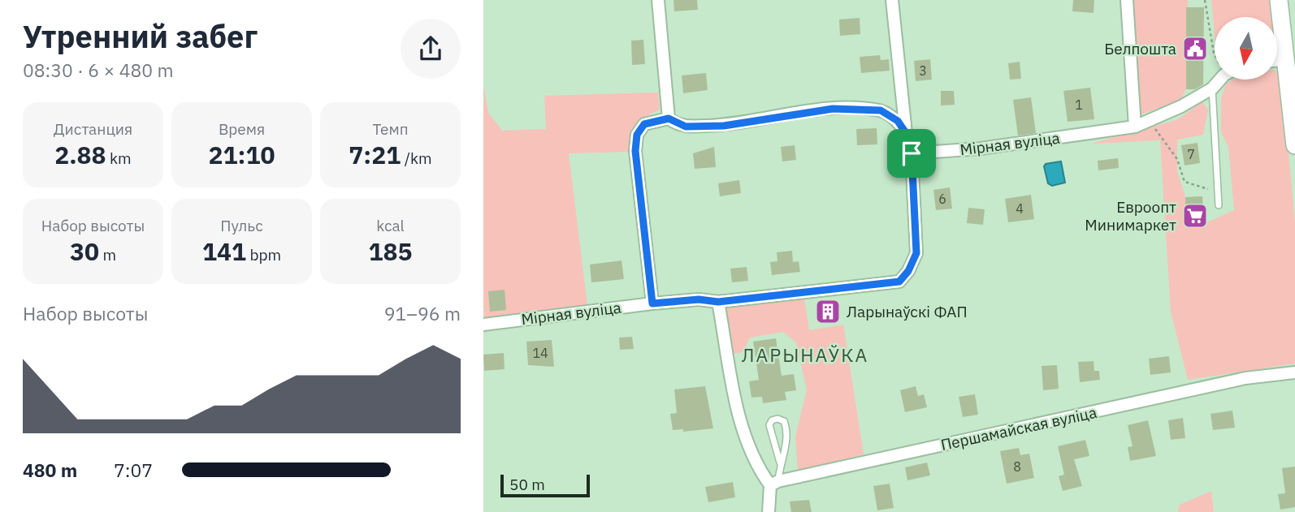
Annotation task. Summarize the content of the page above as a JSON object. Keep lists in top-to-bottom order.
{
  "streets": {
    "street": ["Мірная вуліца", "Першамайская вуліца"]
  },
  "districts": ["ЛАРЫНАЎКА"],
  "places": {
    "public building": ["Белпошта"],
    "supermarket": ["Евроопт Минимаркет"],
    "building": ["Ларынаўскі ФАП"]
  },
  "house_numbers": [
    "3",
    "1",
    "7",
    "6",
    "4",
    "14",
    "8"
  ],
  "scale_bar": "50 m",
  "north": "bottom",
  "page": {
    "heading": ["Утренний забег", "08:30 · 6 × 480 m"],
    "stats": [
      ["Дистанция", "2.88 km"],
      ["Время", "21:10"],
      ["Темп", "7:21 /km"],
      ["Набор высоты", "30 m"],
      ["Пульс", "141 bpm"],
      ["kcal", "185"]
    ],
    "chart": ["Набор высоты", "91–96 m"],
    "list": [
      {
        "name": "480 m",
        "note": "7:07"
      }
    ],
    "scale": "50 m"
  }
}
